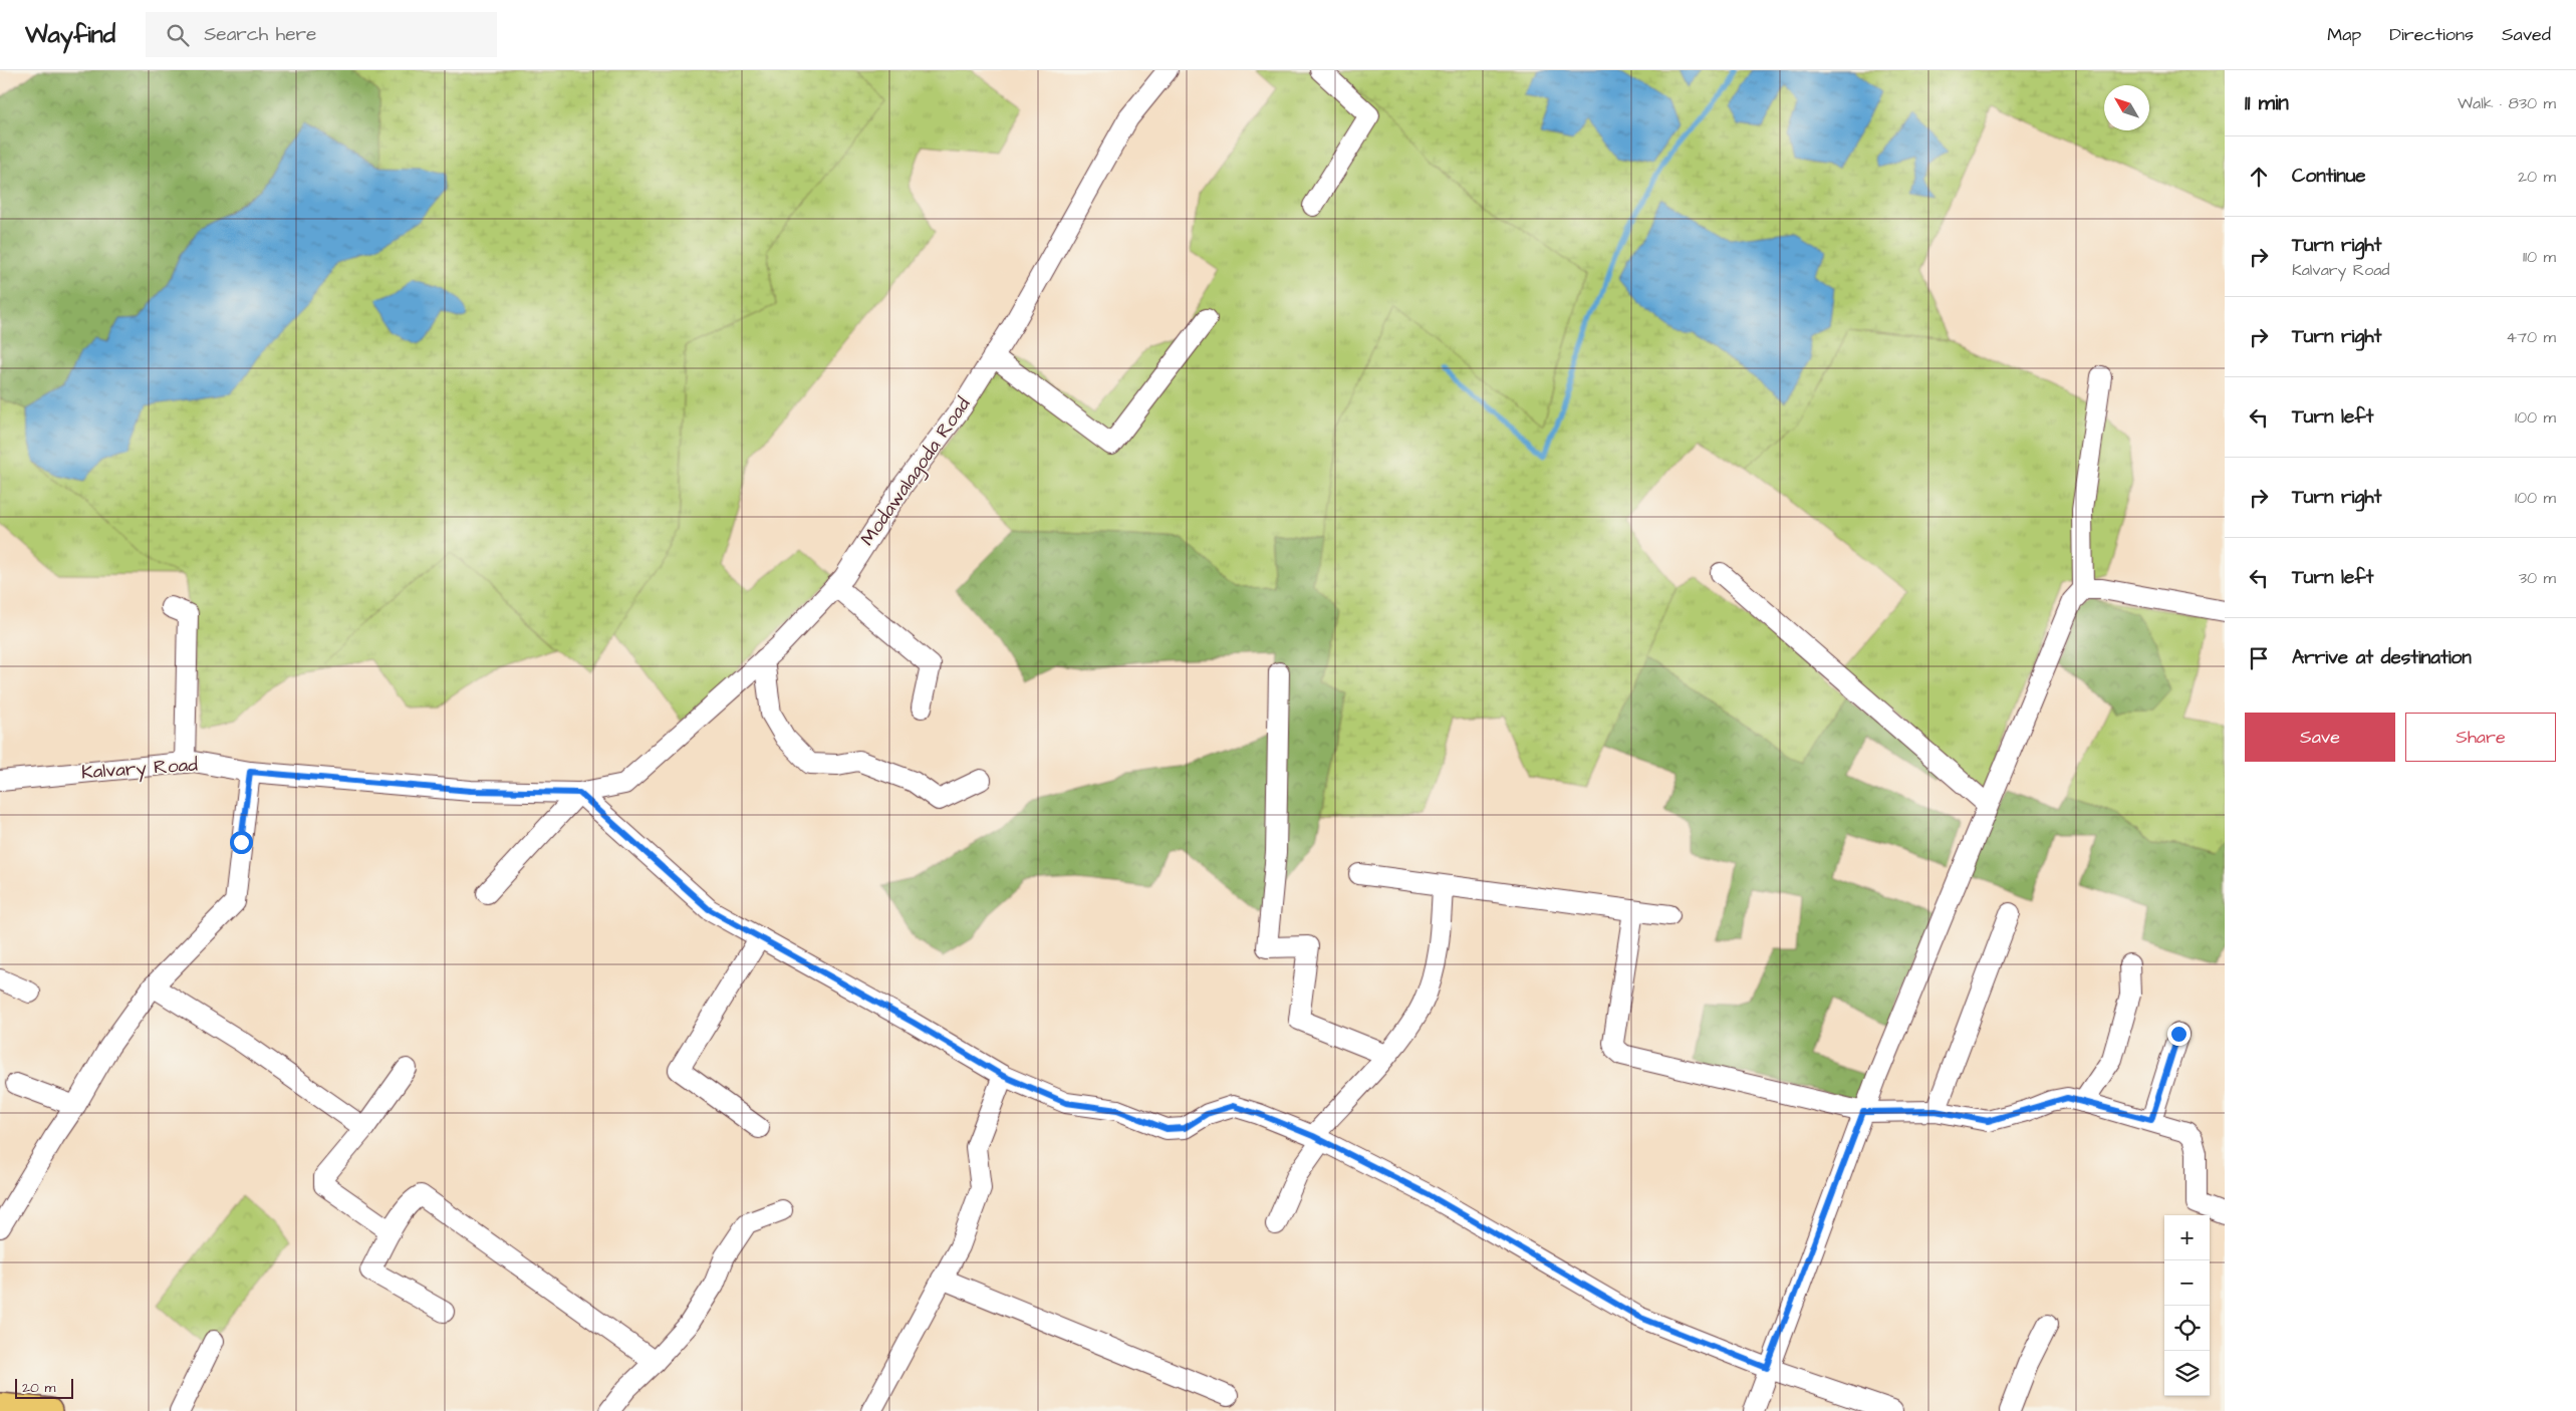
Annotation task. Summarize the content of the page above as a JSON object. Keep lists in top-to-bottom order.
{
  "streets": {
    "street": ["Modawalagoda Road", "Kalvary Road"]
  },
  "crossings": [
    ["Modawalagoda Road", "Kalvary Road"]
  ],
  "scale_bar": "20 m",
  "north": "top left",
  "page": {
    "header": "Wayfind",
    "search": "Search here",
    "nav": ["Map", "Directions", "Saved"],
    "heading": ["11 min", "Walk · 830 m"],
    "list": [
      ["Continue", "20 m"],
      ["Turn right", "Kalvary Road", "110 m"],
      ["Turn right", "470 m"],
      ["Turn left", "100 m"],
      ["Turn right", "100 m"],
      ["Turn left", "30 m"],
      "Arrive at destination"
    ],
    "buttons": ["Save", "Share"],
    "map_buttons": ["+", "−"],
    "scale": "20 m"
  }
}
